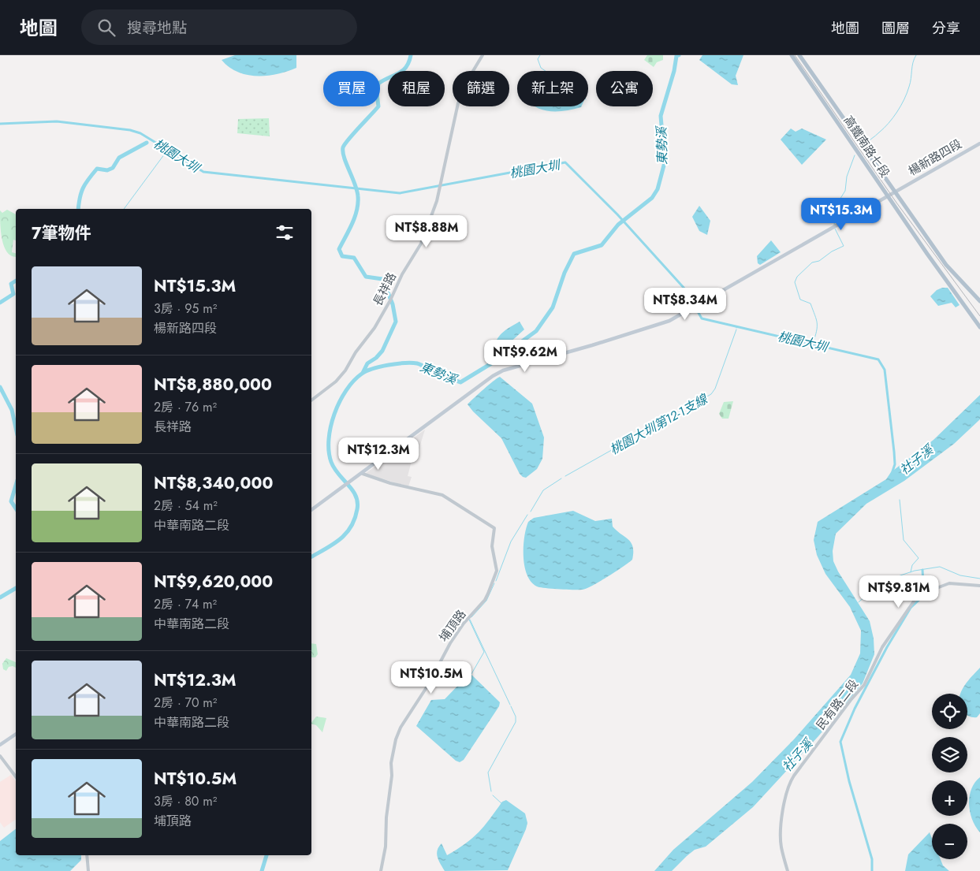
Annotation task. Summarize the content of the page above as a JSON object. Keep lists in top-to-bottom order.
{
  "streets": {
    "main road": ["高鐵南路七段", "楊新路四段"],
    "street": ["長祥路", "埔頂路", "民有路二段"]
  },
  "crossings": [
    ["高鐵南路七段", "楊新路四段"],
    ["楊新路四段", "埔頂路"]
  ],
  "water": [
    "東勢溪",
    "桃園大圳",
    "桃園大圳第12-1支線",
    "社子溪"
  ],
  "page": {
    "header": "地圖",
    "search": "搜尋地點",
    "nav": ["地圖", "圖層", "分享"],
    "chip": [
      "買屋",
      "租屋",
      "篩選",
      "新上架",
      "公寓"
    ],
    "price": [
      "NT$15.3M",
      "NT$8.88M",
      "NT$8.34M",
      "NT$9.62M",
      "NT$12.3M",
      "NT$9.81M",
      "NT$10.5M"
    ],
    "heading": "7筆物件",
    "list": [
      {
        "name": "NT$15.3M",
        "note": "3房 · 95 m² · 楊新路四段"
      },
      {
        "name": "NT$8,880,000",
        "note": "2房 · 76 m² · 長祥路"
      },
      {
        "name": "NT$8,340,000",
        "note": "2房 · 54 m² · 中華南路二段"
      },
      {
        "name": "NT$9,620,000",
        "note": "2房 · 74 m² · 中華南路二段"
      },
      {
        "name": "NT$12.3M",
        "note": "2房 · 70 m² · 中華南路二段"
      },
      {
        "name": "NT$10.5M",
        "note": "3房 · 80 m² · 埔頂路"
      }
    ],
    "map_buttons": ["+", "−"]
  }
}
